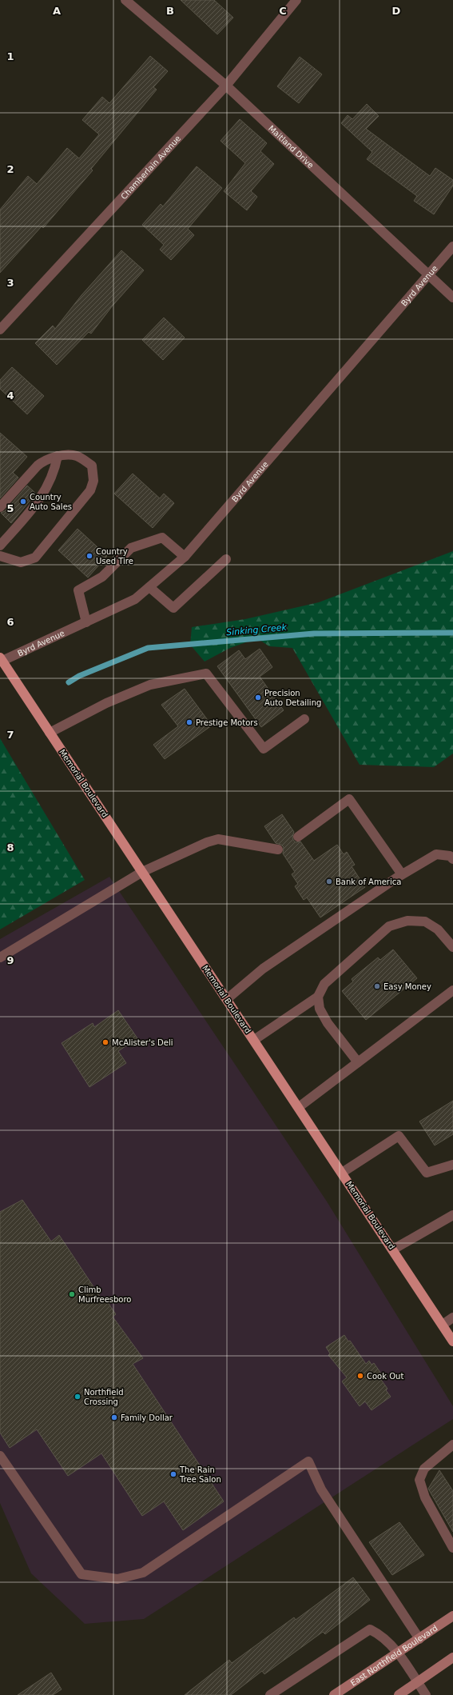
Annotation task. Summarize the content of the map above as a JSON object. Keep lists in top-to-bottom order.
{
  "streets": {
    "main road": ["Memorial Boulevard", "East Northfield Boulevard"],
    "street": ["Maitland Drive", "Chamberlain Avenue", "Byrd Avenue"]
  },
  "crossings": [
    ["Maitland Drive", "Chamberlain Avenue"],
    ["Maitland Drive", "Byrd Avenue"],
    ["Byrd Avenue", "Memorial Boulevard"]
  ],
  "water": ["Sinking Creek"],
  "places": [
    "Country Auto Sales",
    "Country Used Tire",
    "Precision Auto Detailing",
    "Prestige Motors",
    "Bank of America",
    "Easy Money",
    "McAlister's Deli",
    "Climb Murfreesboro",
    "Cook Out",
    "Northfield Crossing",
    "Family Dollar",
    "The Rain Tree Salon"
  ],
  "grid": {
    "columns": [
      "A",
      "B",
      "C",
      "D"
    ],
    "rows": [
      "1",
      "2",
      "3",
      "4",
      "5",
      "6",
      "7",
      "8",
      "9"
    ]
  }
}
